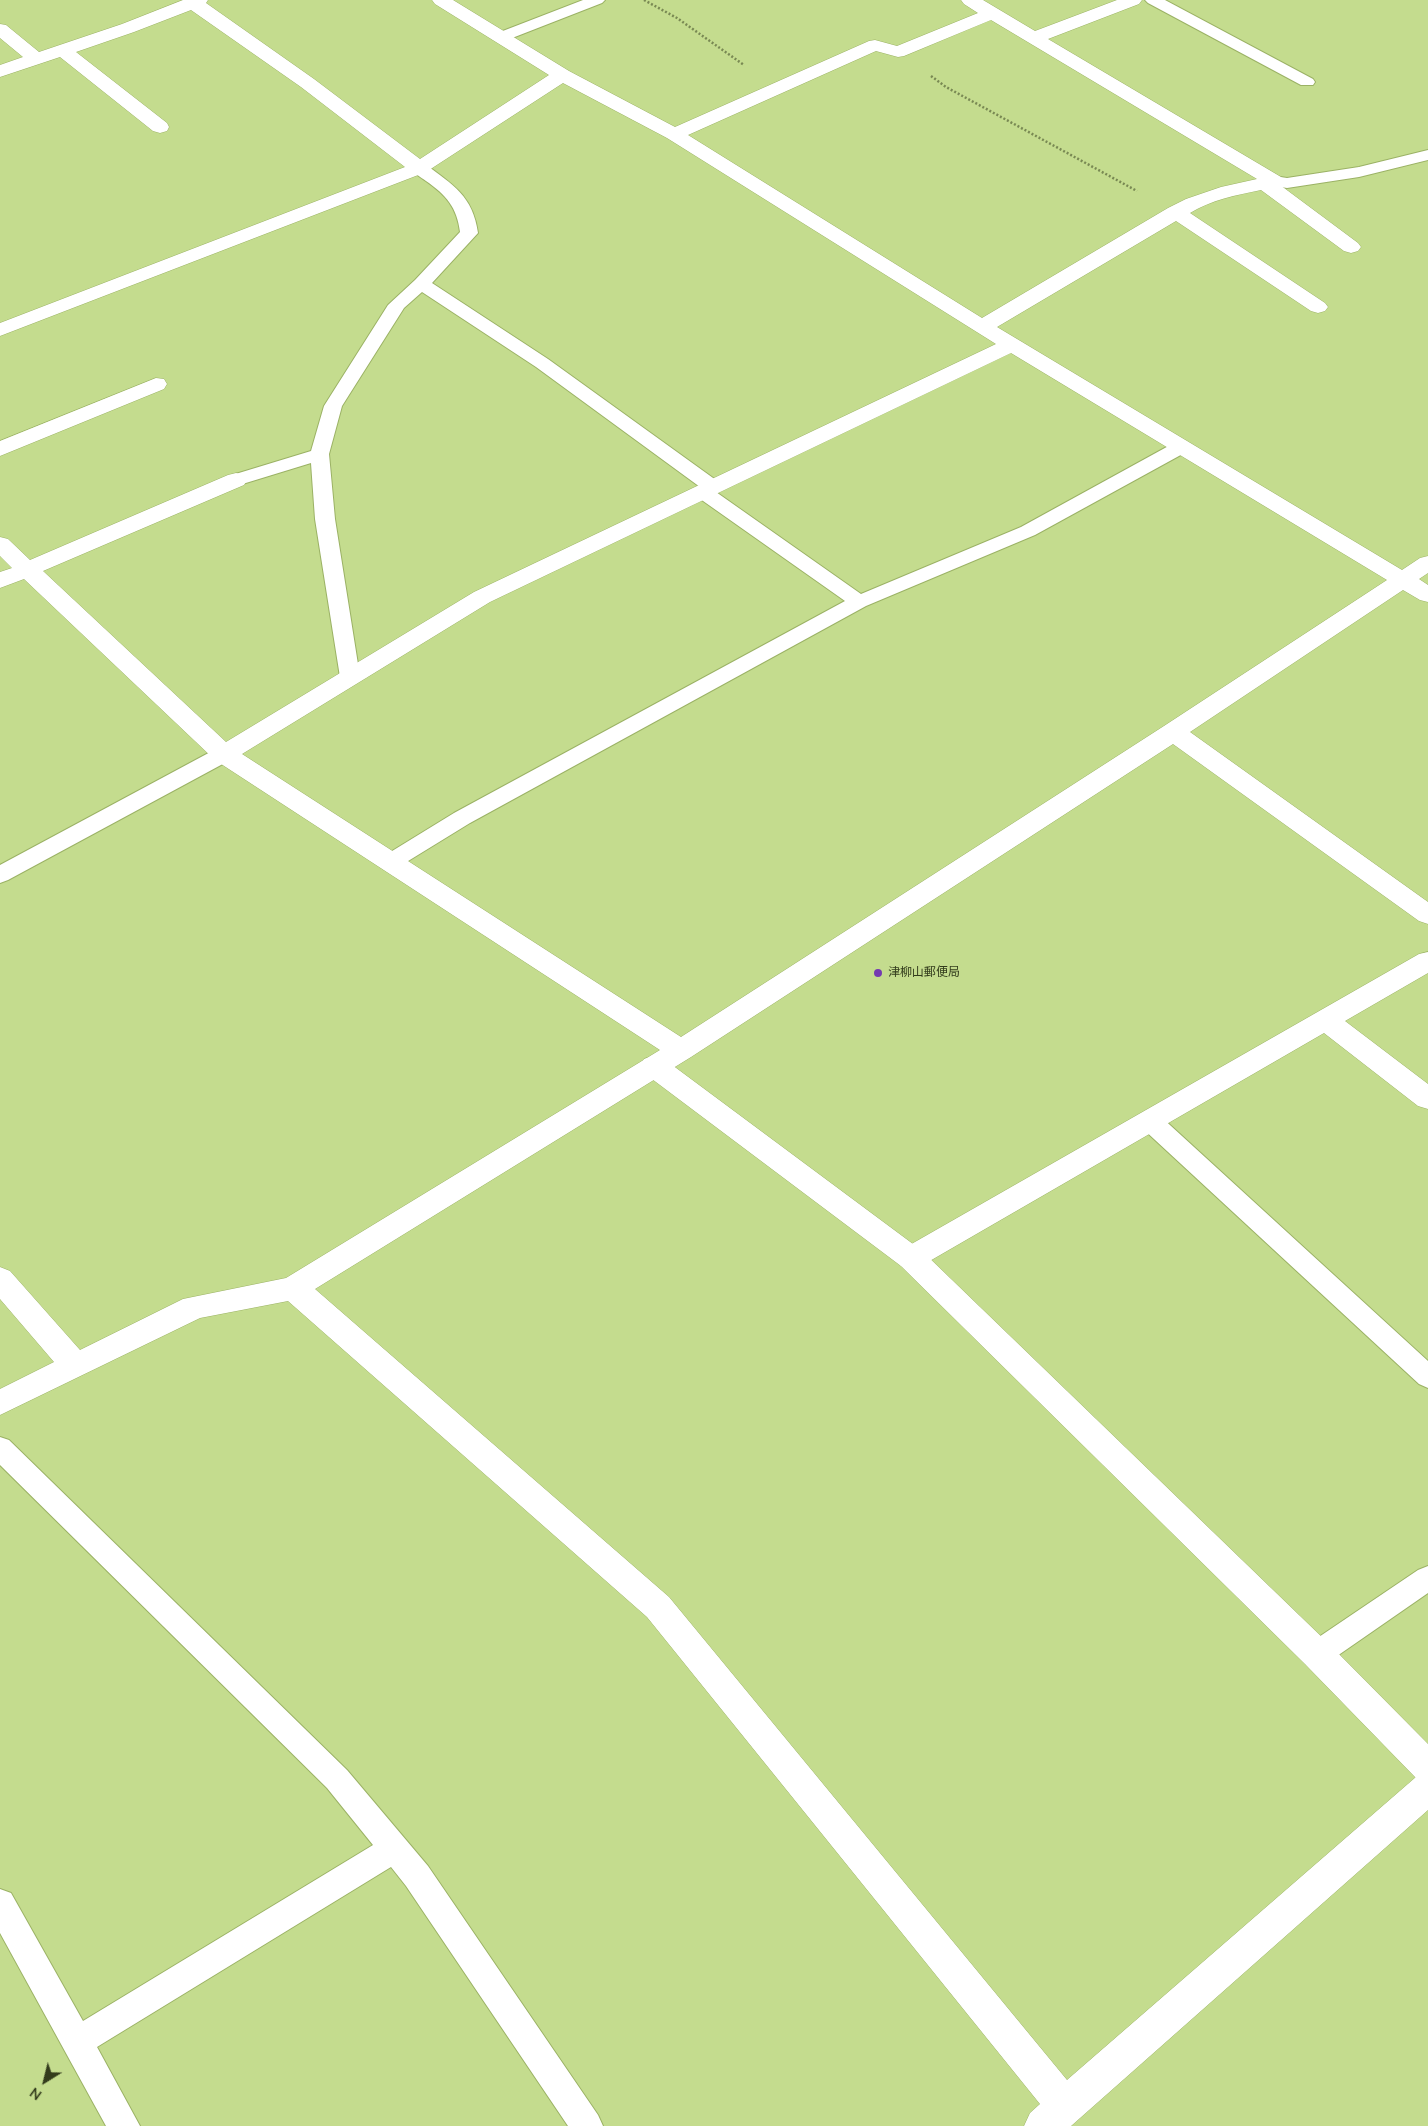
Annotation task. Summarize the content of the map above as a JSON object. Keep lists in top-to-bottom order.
{
  "places": ["津柳山郵便局"],
  "north": "bottom left"
}
